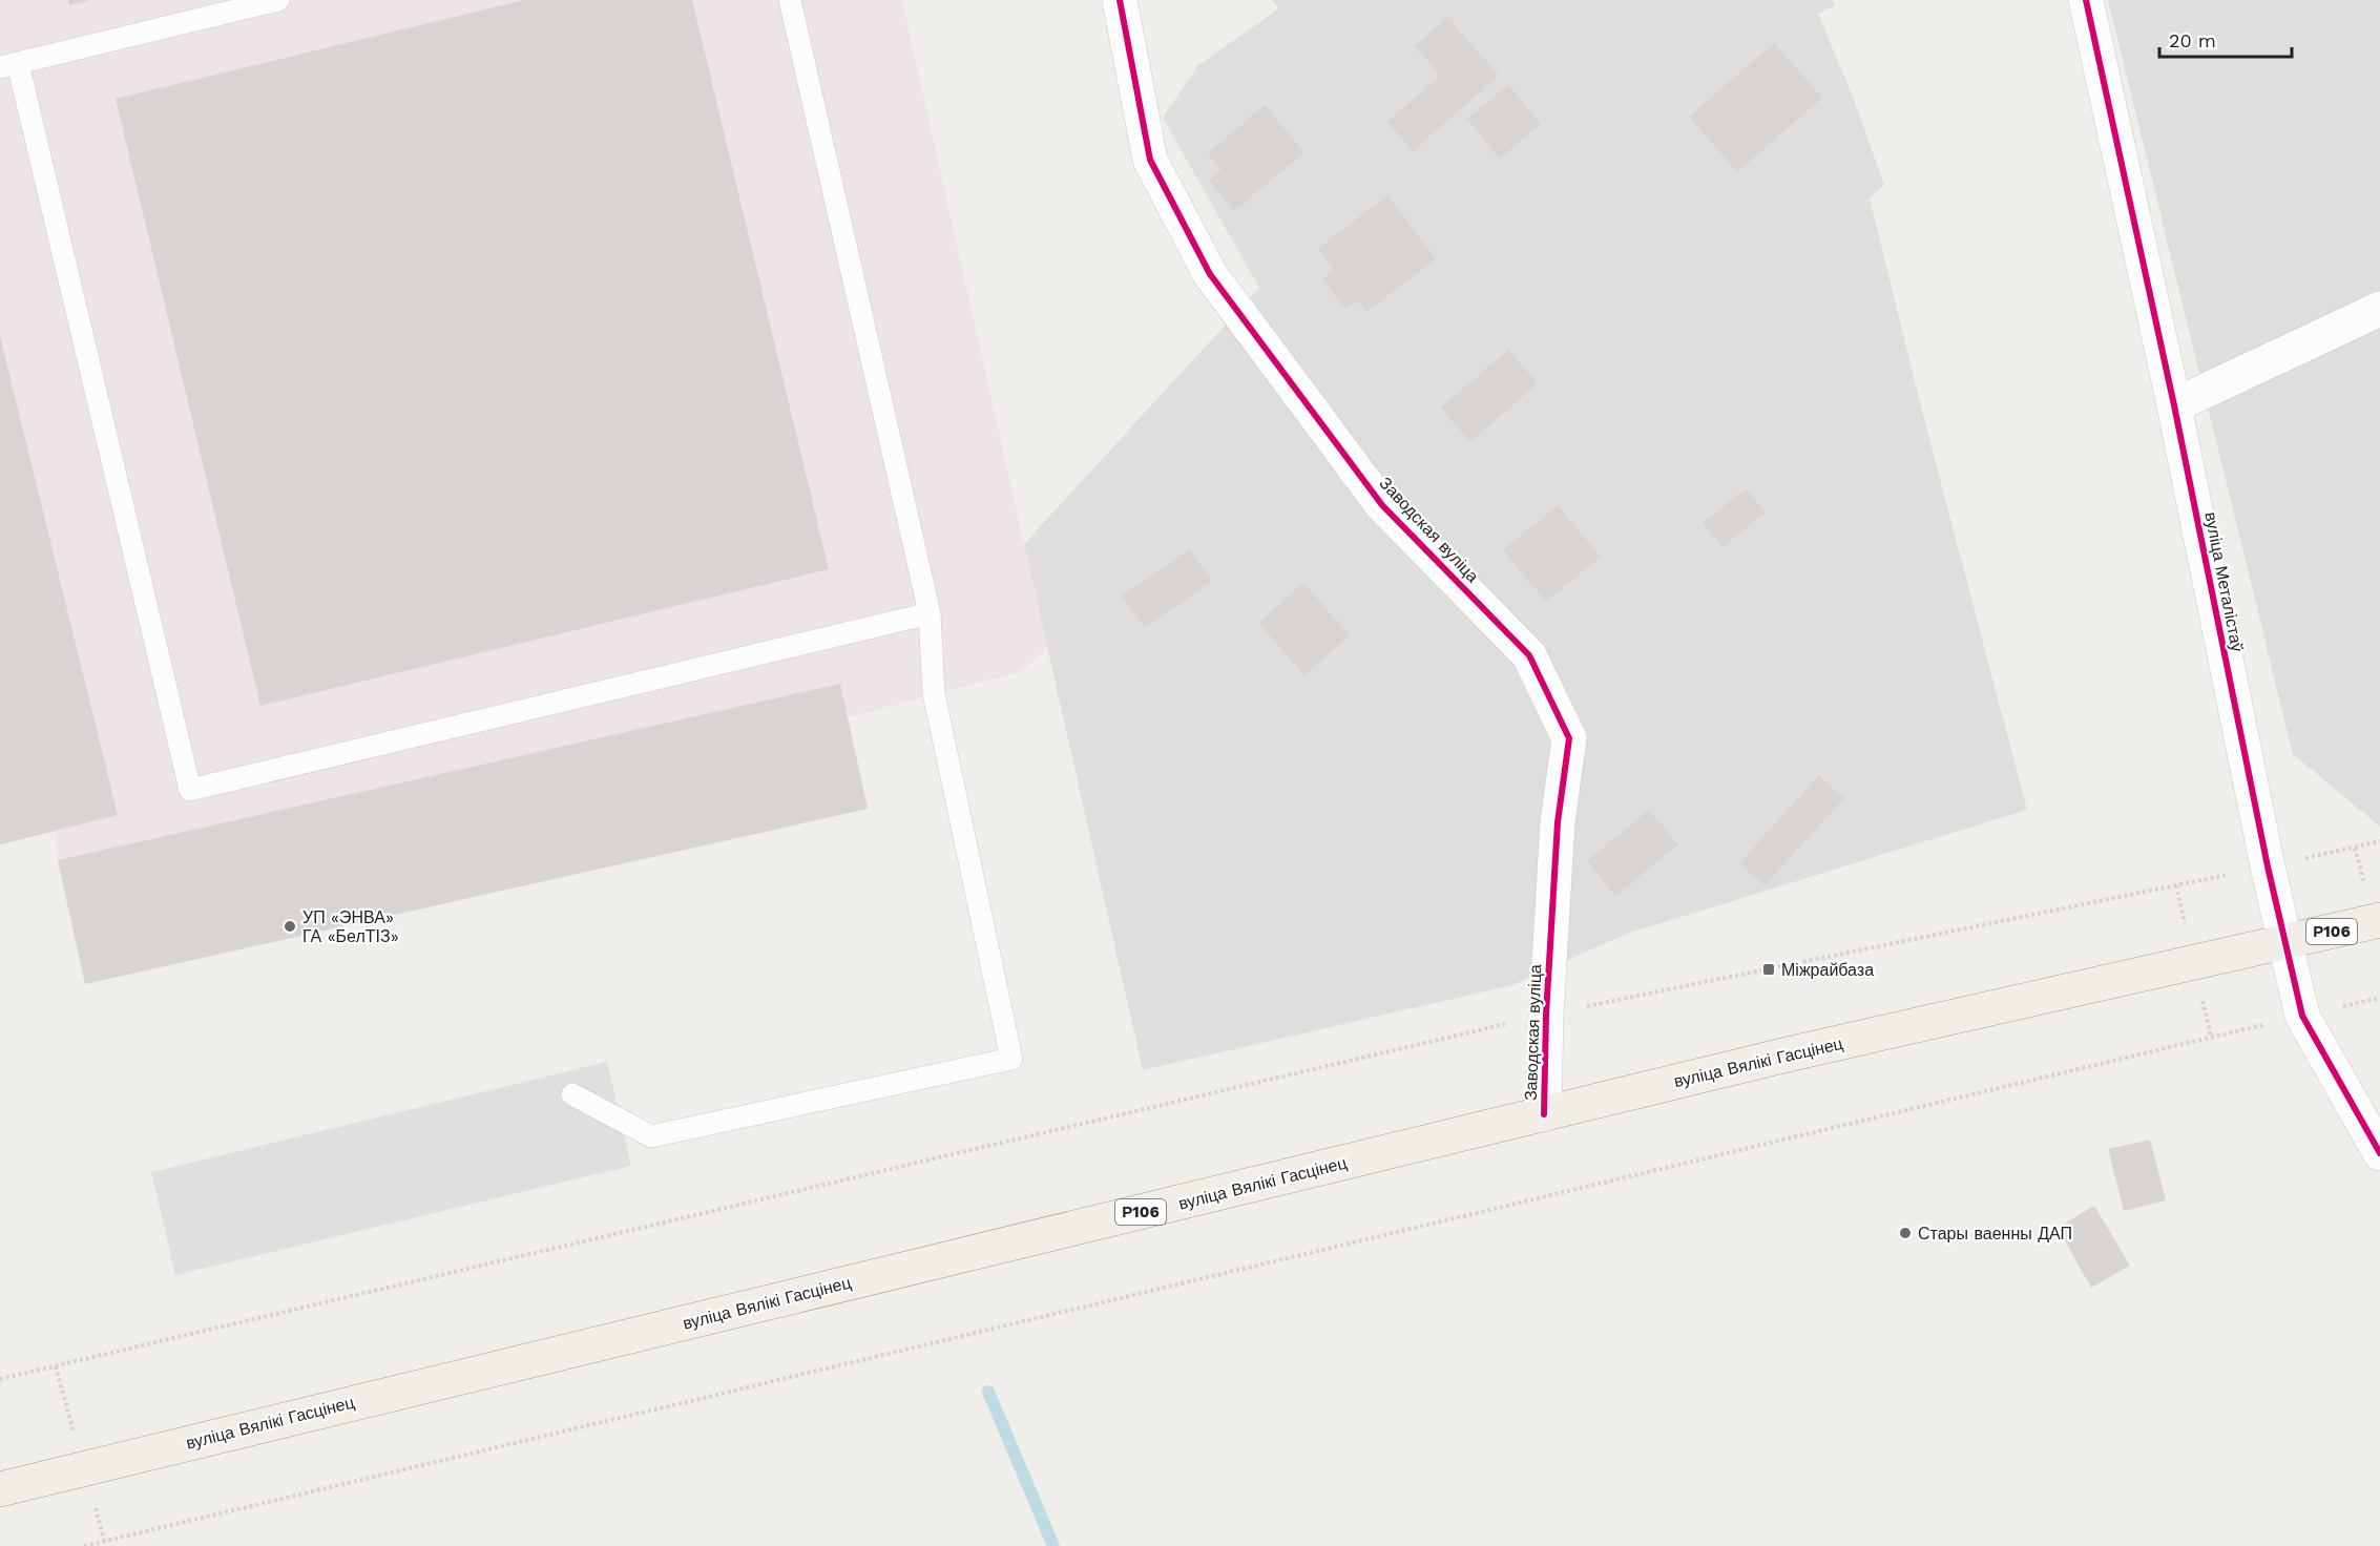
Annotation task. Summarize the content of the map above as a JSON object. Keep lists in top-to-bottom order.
{
  "streets": {
    "main road": ["Р106", "вуліца Вялікі Гасцінец"],
    "street": ["Заводская вуліца", "вуліца Металістаў"]
  },
  "crossings": [
    ["Заводская вуліца", "вуліца Вялікі Гасцінец"],
    ["вуліца Металістаў", "вуліца Вялікі Гасцінец"]
  ],
  "places": {
    "other": ["УП «ЭНВА» ГА «БелТІЗ»", "Стары ваенны ДАП"],
    "transit": ["Міжрайбаза"]
  },
  "scale_bar": "20 m"
}
